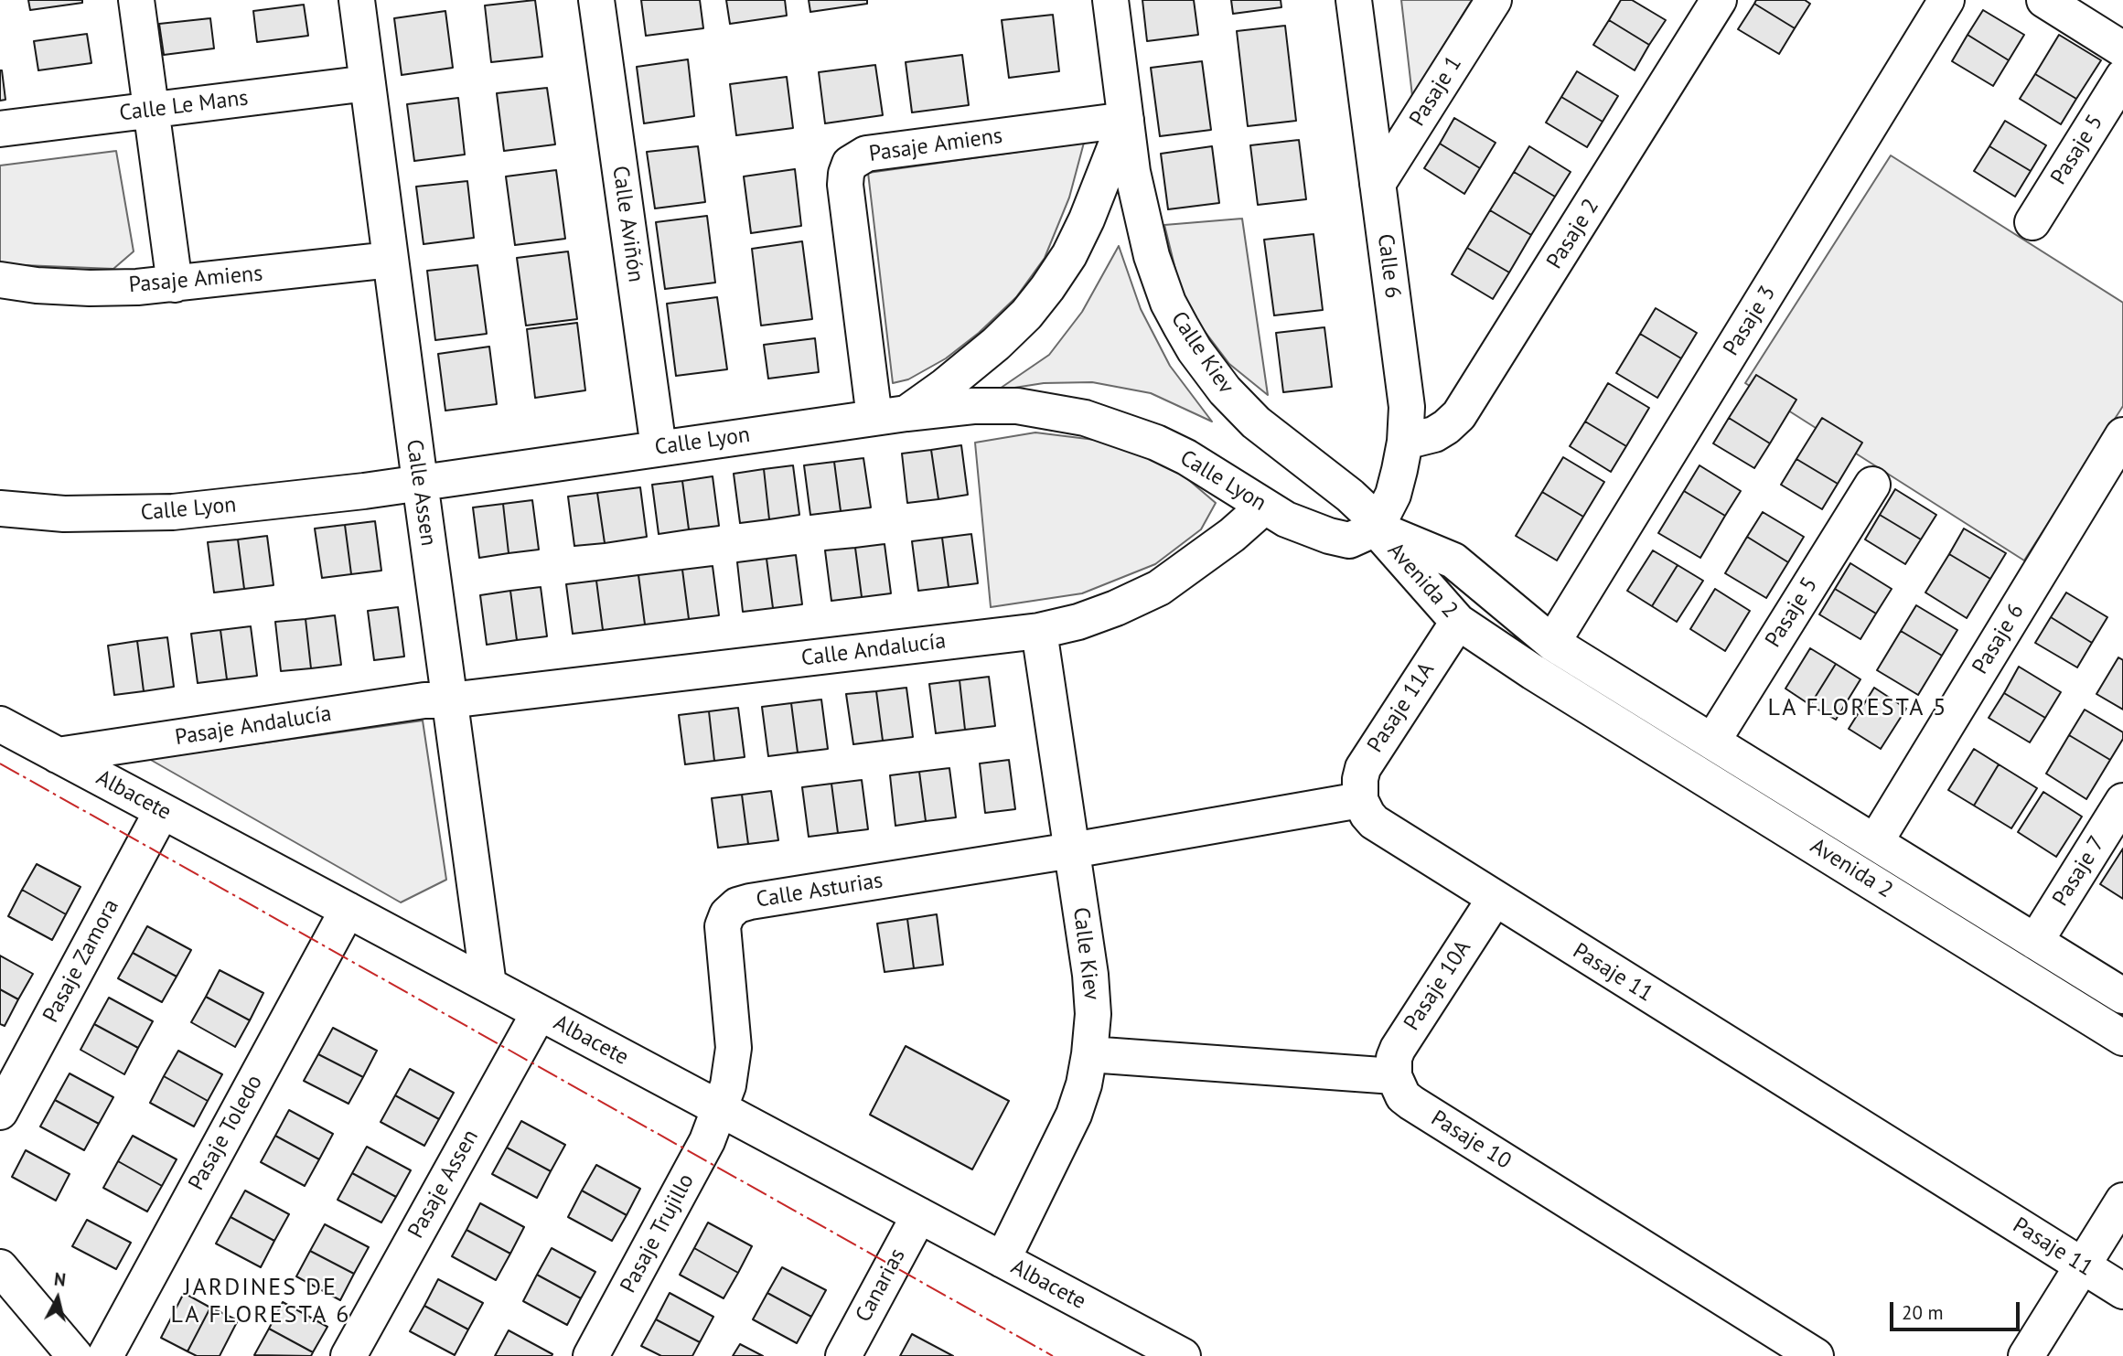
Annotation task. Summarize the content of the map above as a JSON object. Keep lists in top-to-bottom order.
{
  "streets": {
    "street": [
      "Pasaje 1",
      "Calle Le Mans",
      "Pasaje Amiens",
      "Pasaje 5",
      "Calle Aviñón",
      "Pasaje 2",
      "Calle 6",
      "Pasaje 3",
      "Calle Kiev",
      "Calle Lyon",
      "Calle Assen",
      "Avenida 2",
      "Pasaje 6",
      "Calle Andalucía",
      "Pasaje 11A",
      "Pasaje Andalucía",
      "Albacete",
      "Pasaje 7",
      "Calle Asturias",
      "Pasaje Zamora",
      "Pasaje 11",
      "Pasaje 10A",
      "Pasaje Toledo",
      "Pasaje 10",
      "Pasaje Assen",
      "Pasaje Trujillo",
      "Canarias"
    ]
  },
  "crossings": [
    ["Pasaje 1", "Calle 6"],
    ["Calle Le Mans", "Calle Assen"],
    ["Pasaje Amiens", "Calle Kiev"],
    ["Pasaje Amiens", "Calle Lyon"],
    ["Pasaje Amiens", "Calle Assen"],
    ["Pasaje 5", "Avenida 2"],
    ["Calle Aviñón", "Calle Lyon"],
    ["Pasaje 2", "Calle 6"],
    ["Calle 6", "Calle Kiev"],
    ["Calle 6", "Calle Lyon"],
    ["Calle 6", "Avenida 2"],
    ["Pasaje 3", "Avenida 2"],
    ["Calle Kiev", "Calle Lyon"],
    ["Calle Kiev", "Avenida 2"],
    ["Calle Kiev", "Calle Andalucía"],
    ["Calle Kiev", "Albacete"],
    ["Calle Kiev", "Calle Asturias"],
    ["Calle Lyon", "Calle Assen"],
    ["Calle Lyon", "Avenida 2"],
    ["Calle Lyon", "Calle Andalucía"],
    ["Calle Assen", "Calle Andalucía"],
    ["Calle Assen", "Pasaje Andalucía"],
    ["Calle Assen", "Albacete"],
    ["Avenida 2", "Pasaje 6"],
    ["Avenida 2", "Pasaje 11A"],
    ["Avenida 2", "Pasaje 7"],
    ["Calle Andalucía", "Pasaje Andalucía"],
    ["Pasaje 11A", "Pasaje 11"],
    ["Pasaje Andalucía", "Albacete"],
    ["Albacete", "Calle Asturias"],
    ["Albacete", "Pasaje Zamora"],
    ["Albacete", "Pasaje Toledo"],
    ["Albacete", "Pasaje Assen"],
    ["Albacete", "Pasaje Trujillo"],
    ["Albacete", "Canarias"],
    ["Calle Asturias", "Pasaje Trujillo"],
    ["Pasaje 11", "Pasaje 10A"],
    ["Pasaje 10A", "Pasaje 10"]
  ],
  "districts": ["LA FLORESTA 5", "JARDINES DE LA FLORESTA 6"],
  "scale_bar": "20 m",
  "north": "top"
}
